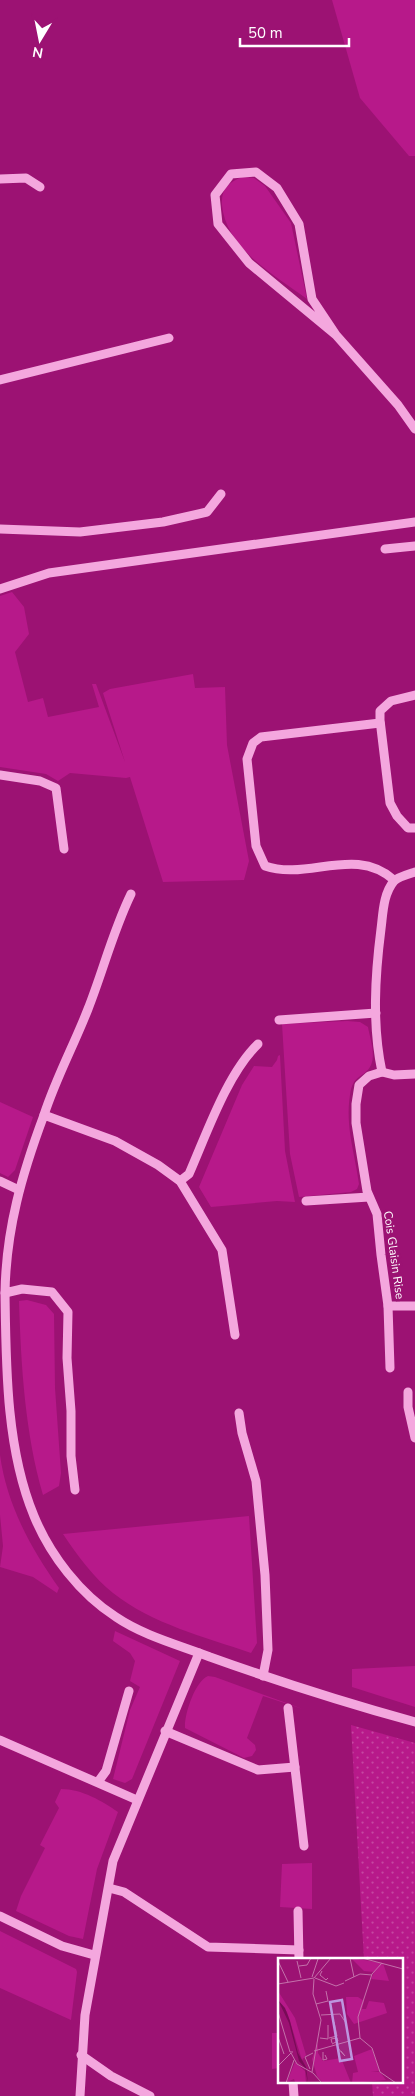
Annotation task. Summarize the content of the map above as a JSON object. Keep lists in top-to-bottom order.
{
  "streets": {
    "street": ["Cois Glaisin Rise"]
  },
  "scale_bar": "50 m",
  "north": "bottom"
}
